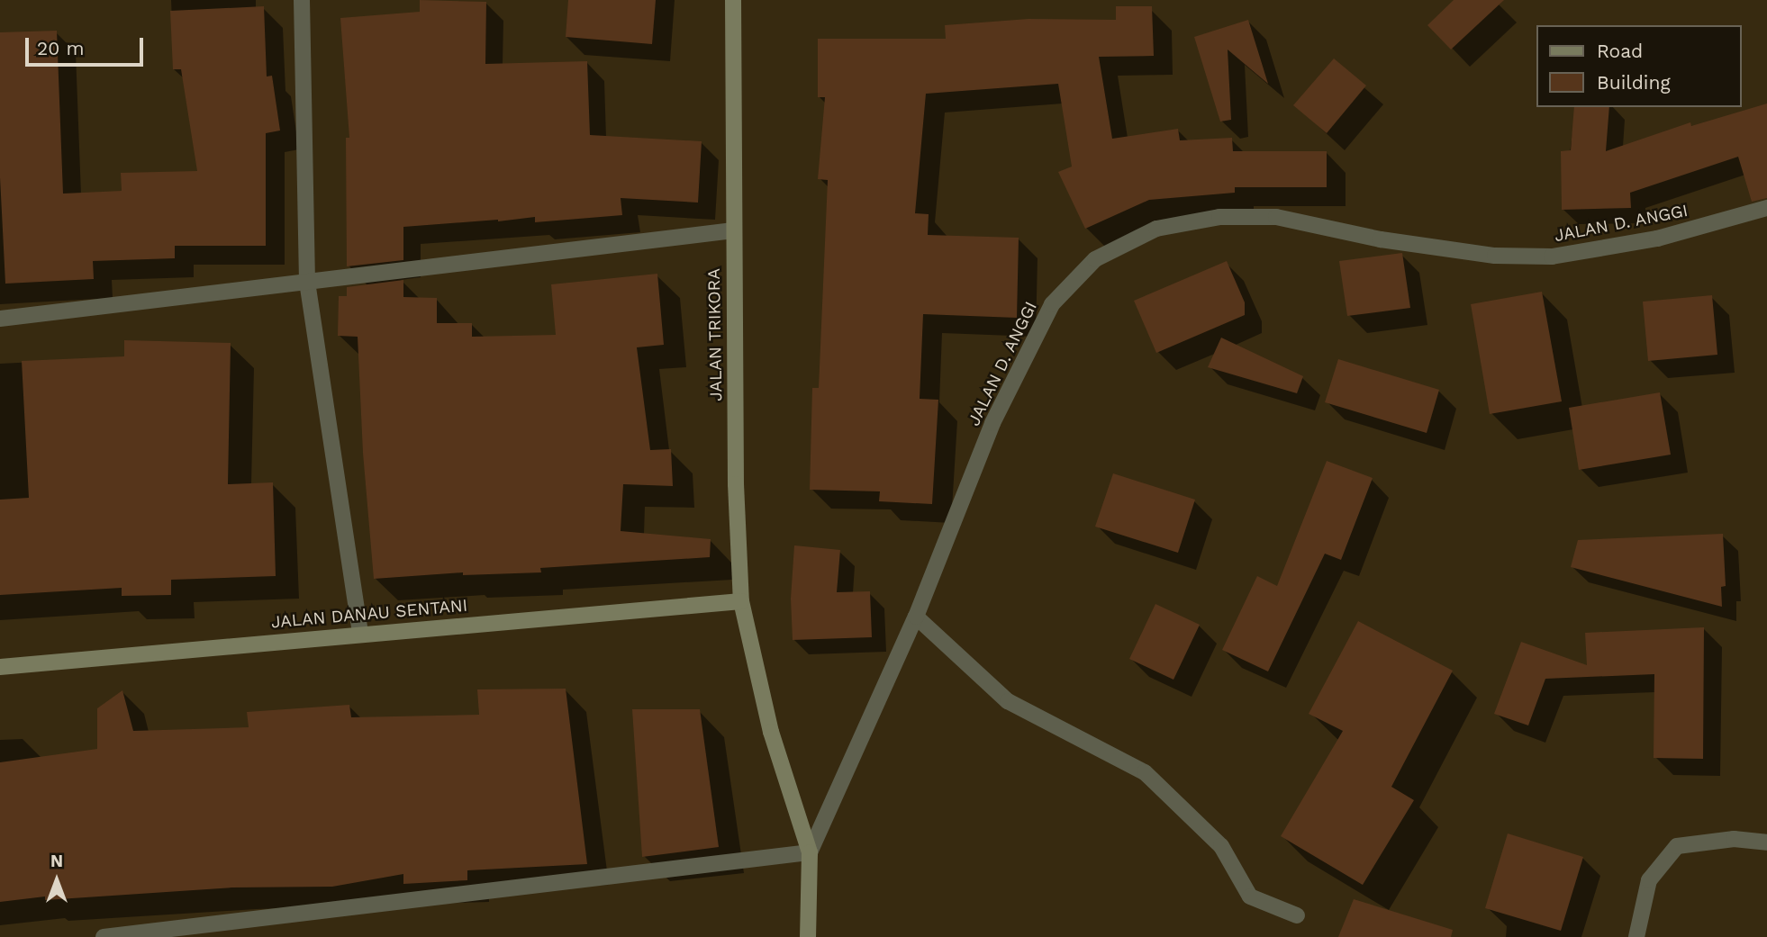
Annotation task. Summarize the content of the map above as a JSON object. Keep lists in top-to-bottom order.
{
  "streets": {
    "street": ["JALAN D. ANGGI", "JALAN TRIKORA", "JALAN DANAU SENTANI"]
  },
  "crossings": [
    ["JALAN D. ANGGI", "JALAN TRIKORA"],
    ["JALAN TRIKORA", "JALAN DANAU SENTANI"]
  ],
  "legend": ["Road", "Building"],
  "scale_bar": "20 m",
  "north": "top"
}
